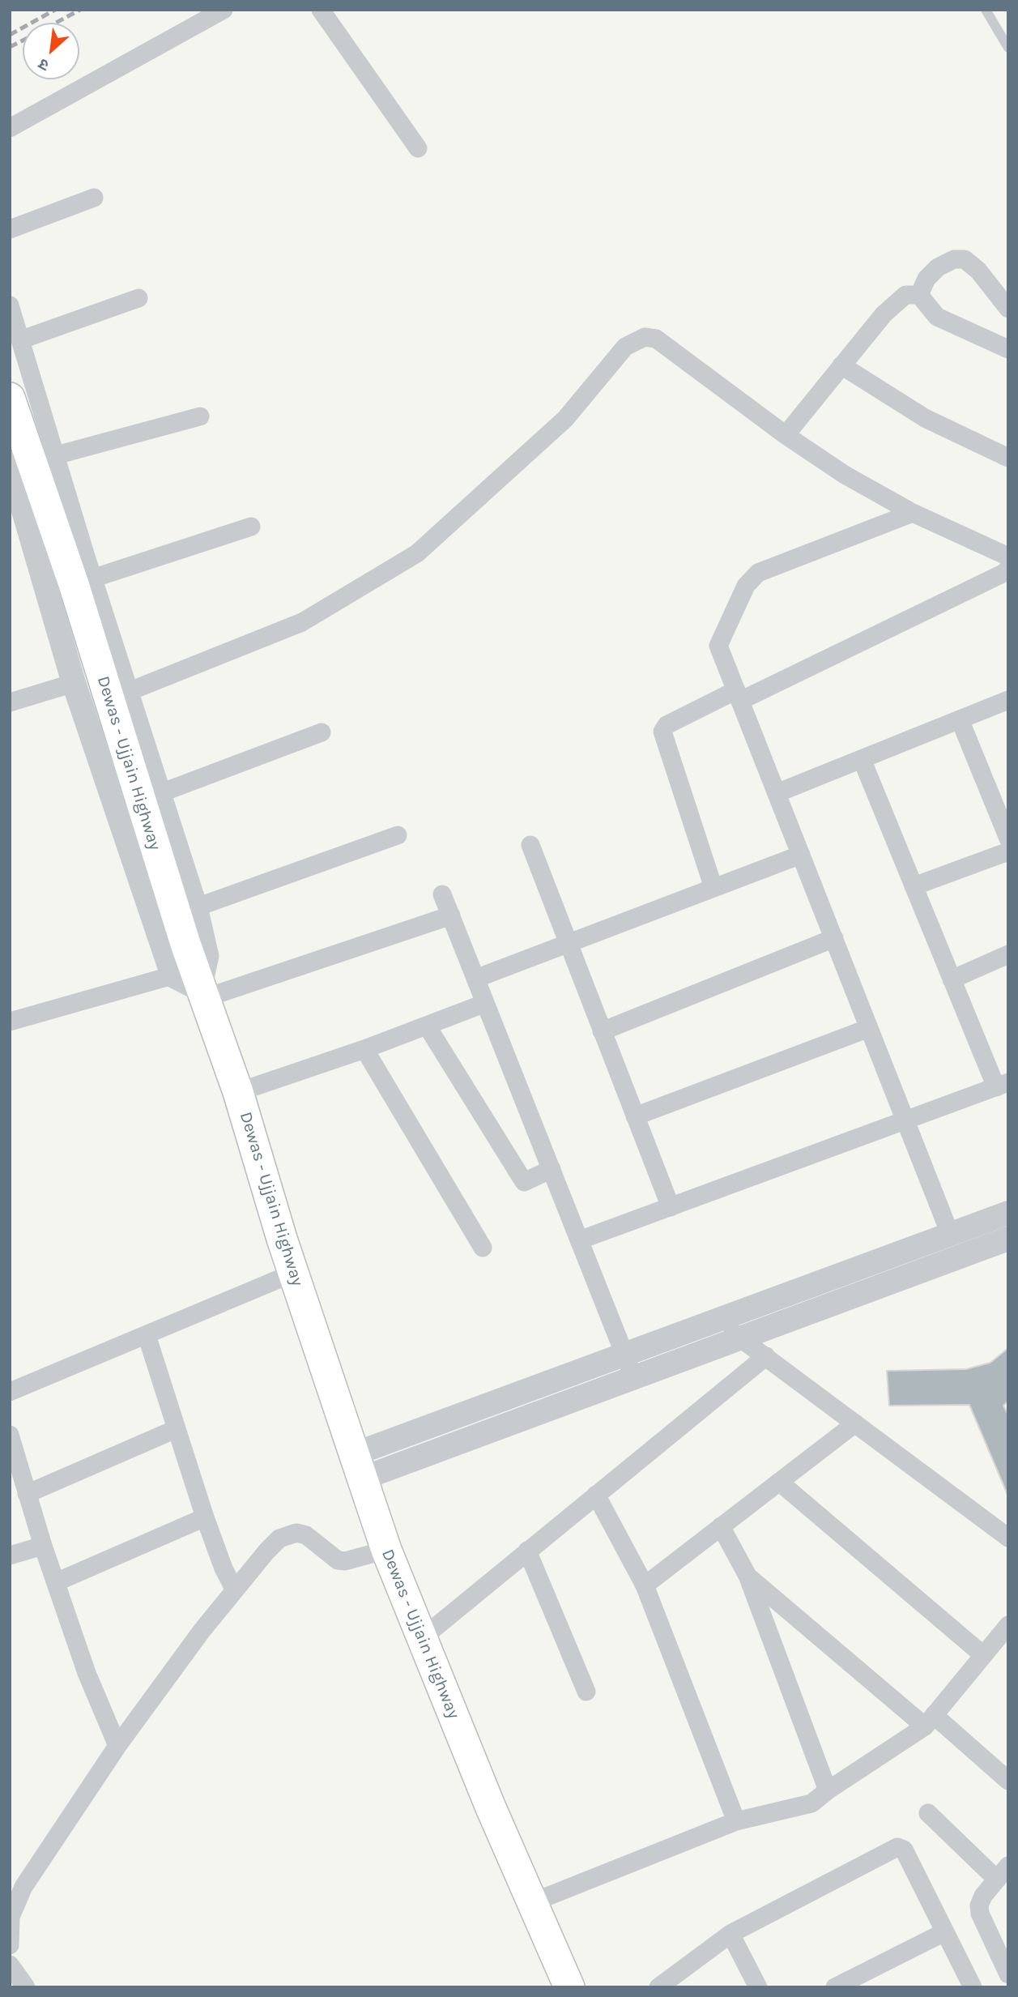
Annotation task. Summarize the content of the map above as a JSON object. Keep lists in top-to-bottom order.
{
  "streets": {
    "main road": ["Dewas - Ujjain Highway"]
  },
  "north": "bottom left"
}
